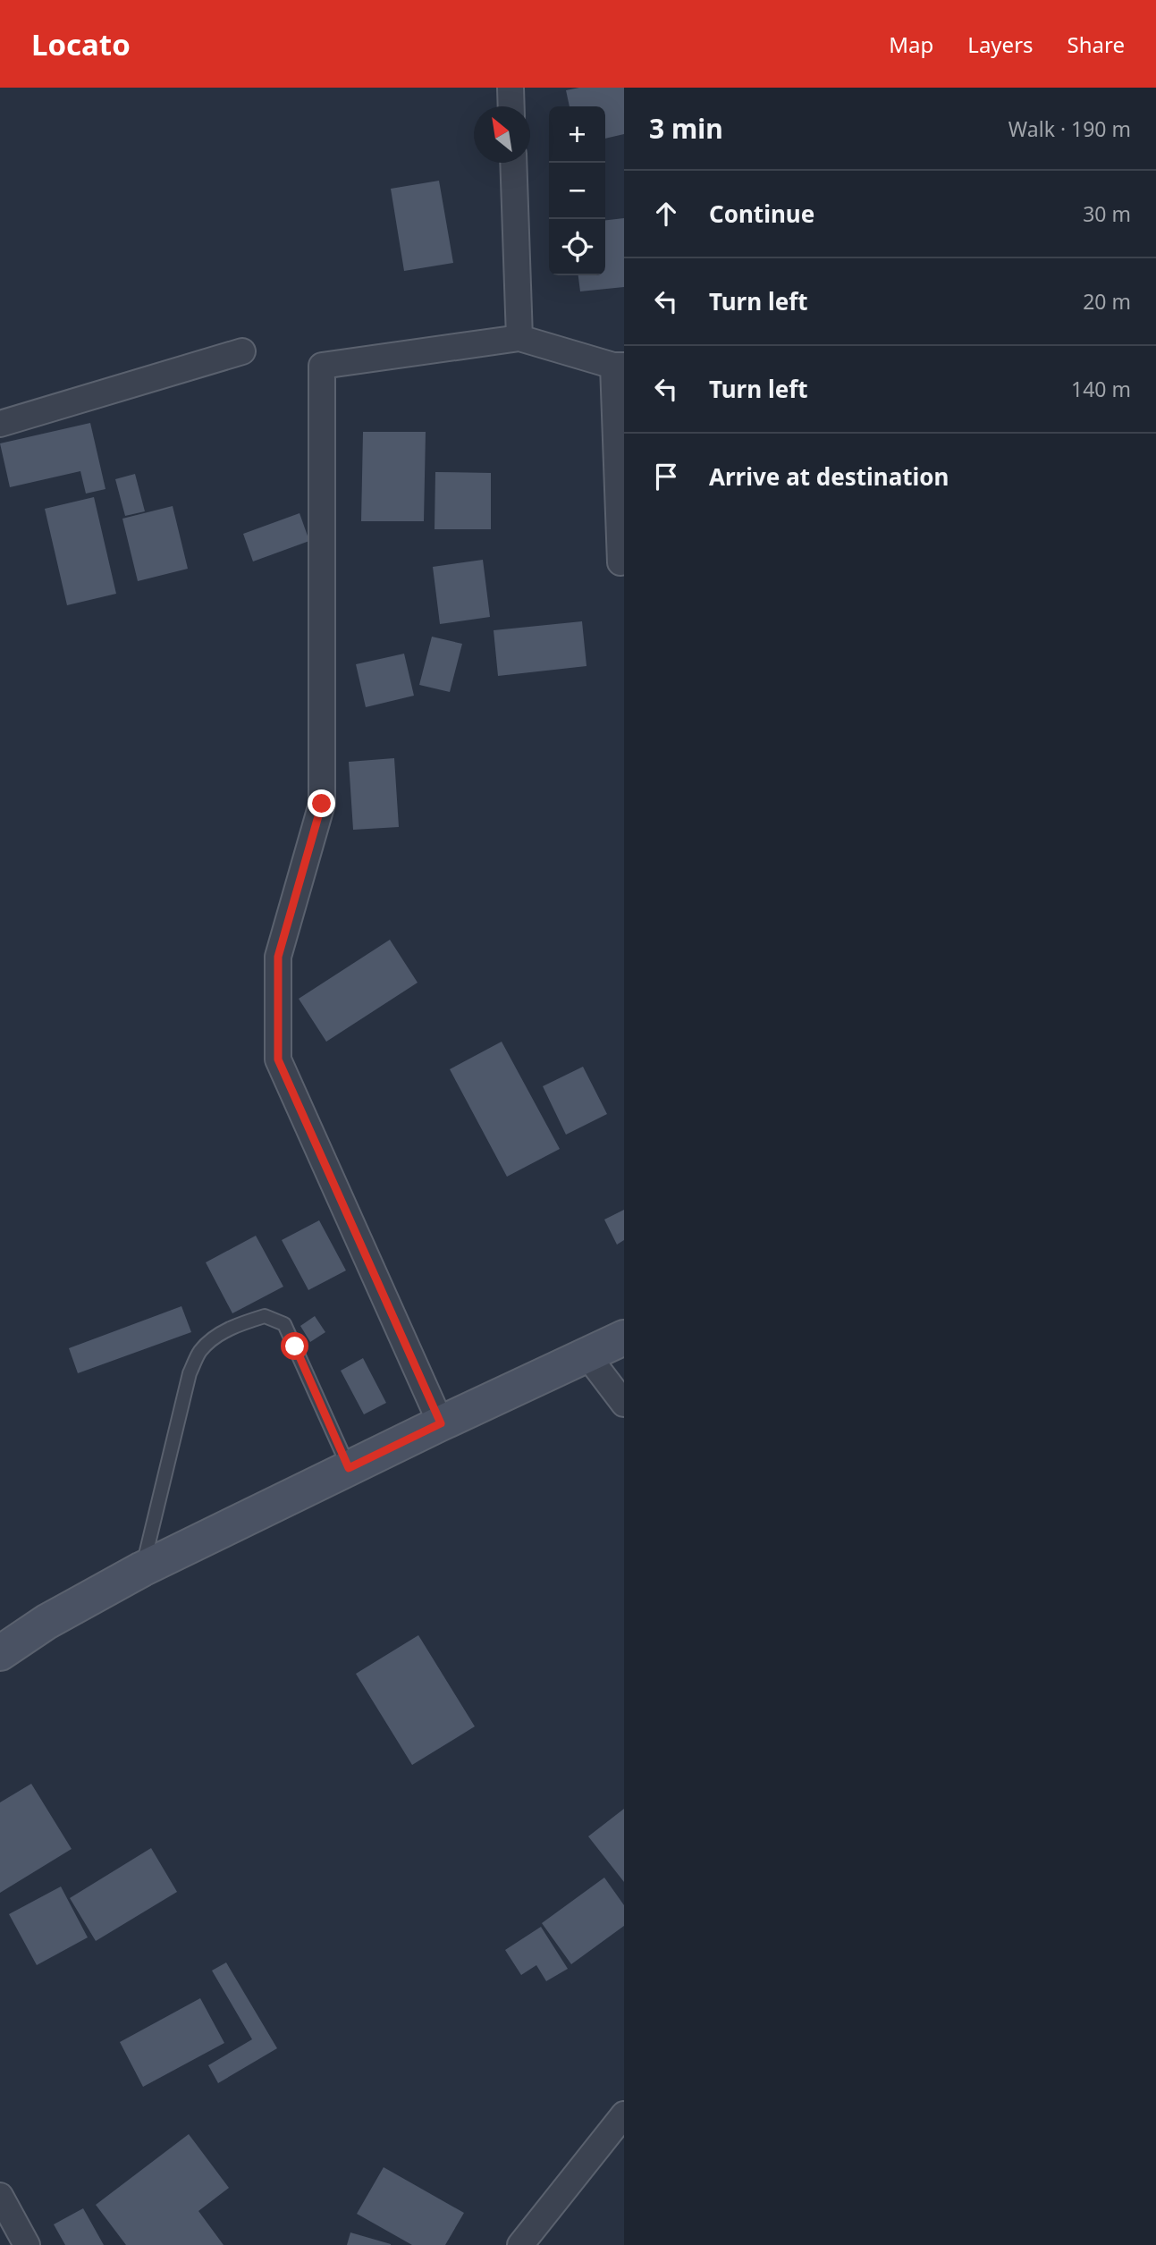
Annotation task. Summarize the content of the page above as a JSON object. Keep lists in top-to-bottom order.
{
  "north": "top left",
  "page": {
    "header": "Locato",
    "nav": ["Map", "Layers", "Share"],
    "heading": ["3 min", "Walk · 190 m"],
    "map_buttons": ["+", "−"],
    "list": [
      ["Continue", "30 m"],
      ["Turn left", "20 m"],
      ["Turn left", "140 m"],
      "Arrive at destination"
    ]
  }
}
